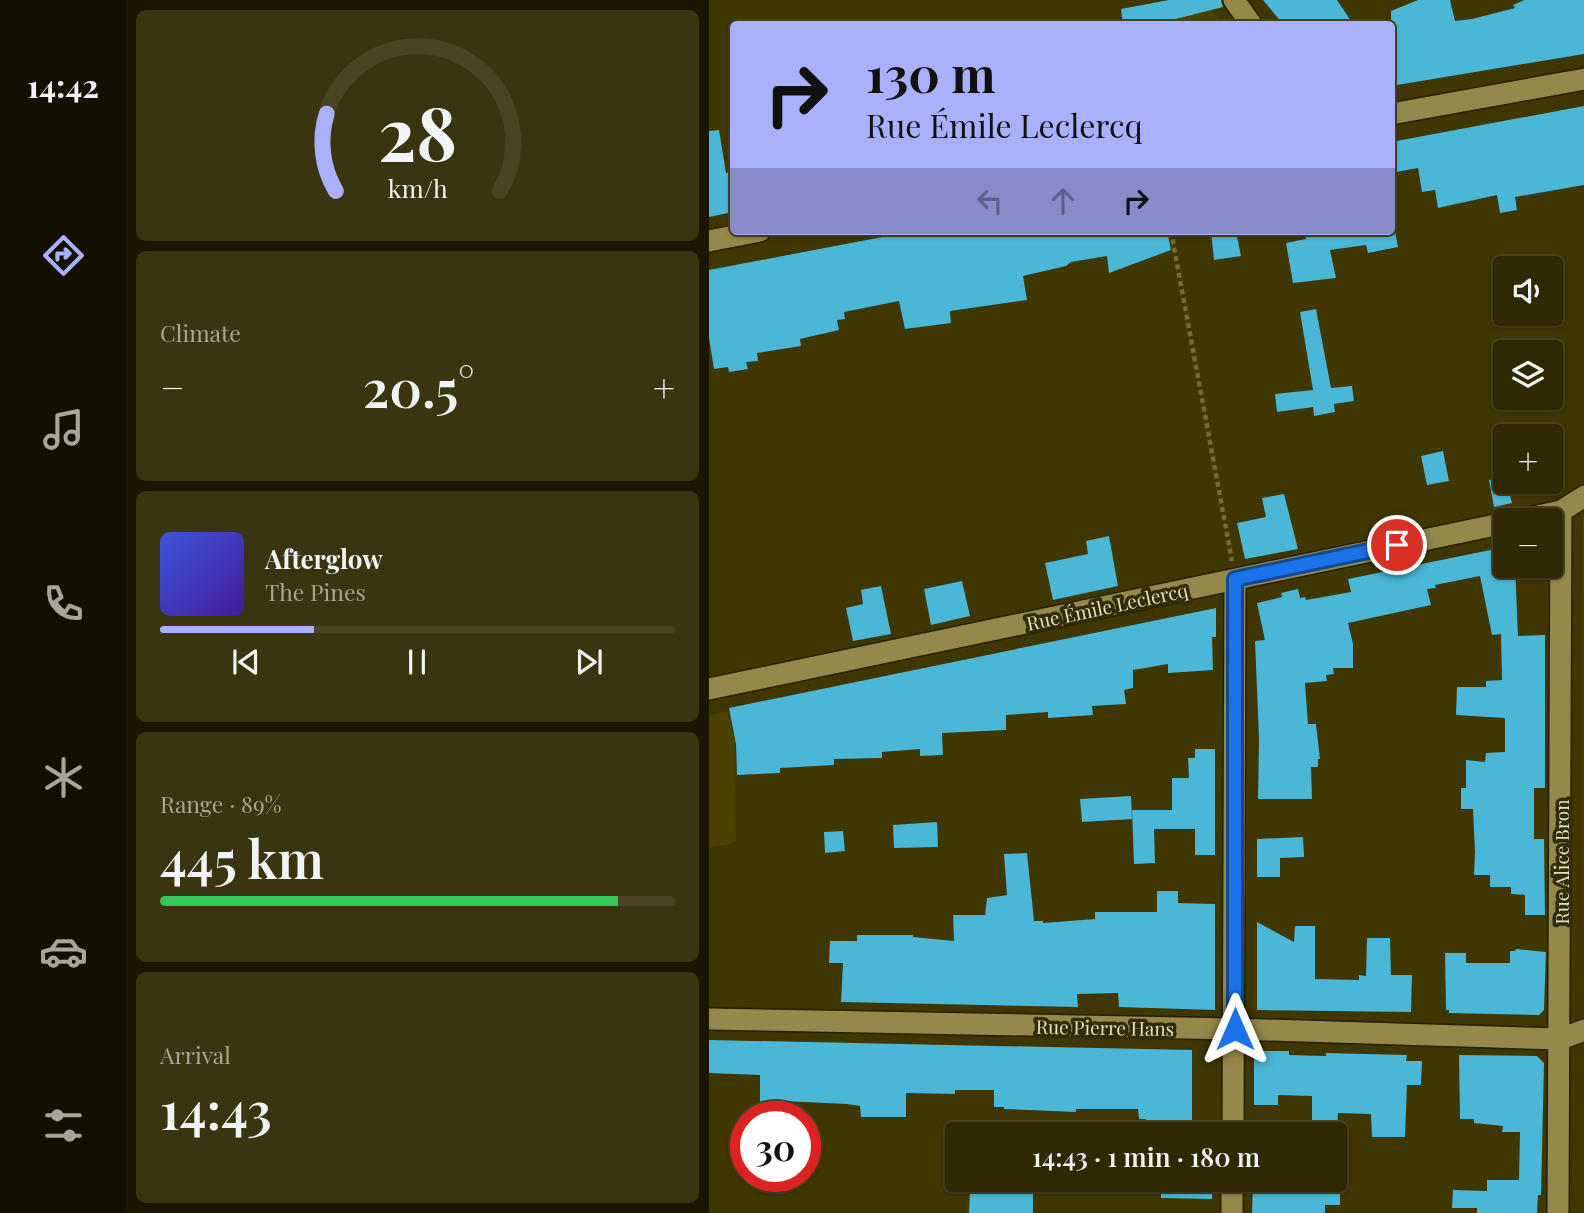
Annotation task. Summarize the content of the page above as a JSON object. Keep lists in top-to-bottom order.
{
  "streets": {
    "street": ["Rue Émile Leclercq", "Rue Alice Bron", "Rue Pierre Hans"]
  },
  "crossings": [
    ["Rue Alice Bron", "Rue Pierre Hans"]
  ],
  "page": {
    "tabs": "14:42",
    "turn": ["130 m", "Rue Émile Leclercq"],
    "tile": [
      "Climate",
      ["Range · 89%", "445 km"],
      ["Arrival", "14:43"]
    ],
    "map_buttons": ["+", "−"],
    "heat": ["−", "20.5°", "+"],
    "song": ["Afterglow", "The Pines"],
    "limit": "30",
    "trip": "14:43 · 1 min · 180 m",
    "gauge": ["28", "km/h"]
  }
}
